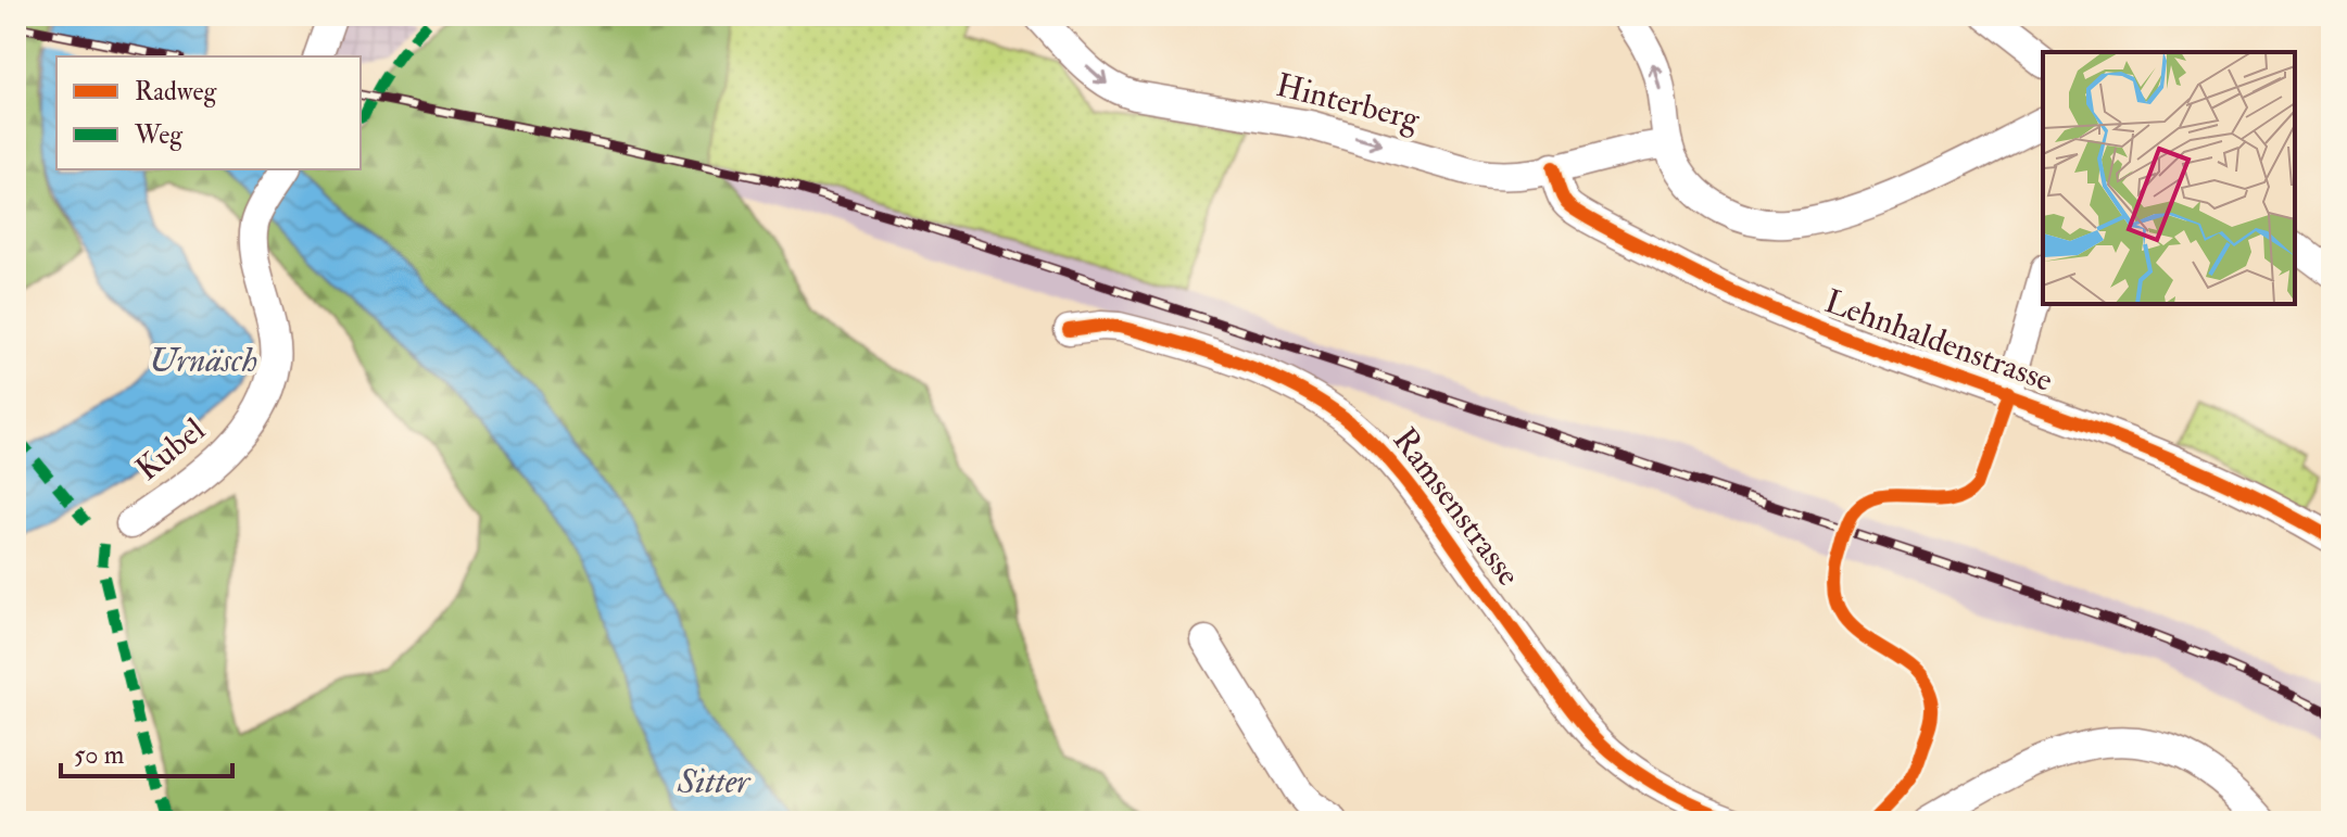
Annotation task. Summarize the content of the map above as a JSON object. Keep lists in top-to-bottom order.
{
  "streets": {
    "street": [
      "Hinterberg",
      "Lehnhaldenstrasse",
      "Kubel",
      "Ramsenstrasse"
    ]
  },
  "crossings": [
    ["Hinterberg", "Lehnhaldenstrasse"]
  ],
  "one_way": ["Hinterberg"],
  "water": ["Urnäsch", "Sitter"],
  "legend": ["Radweg", "Weg"],
  "scale_bar": "50 m"
}
